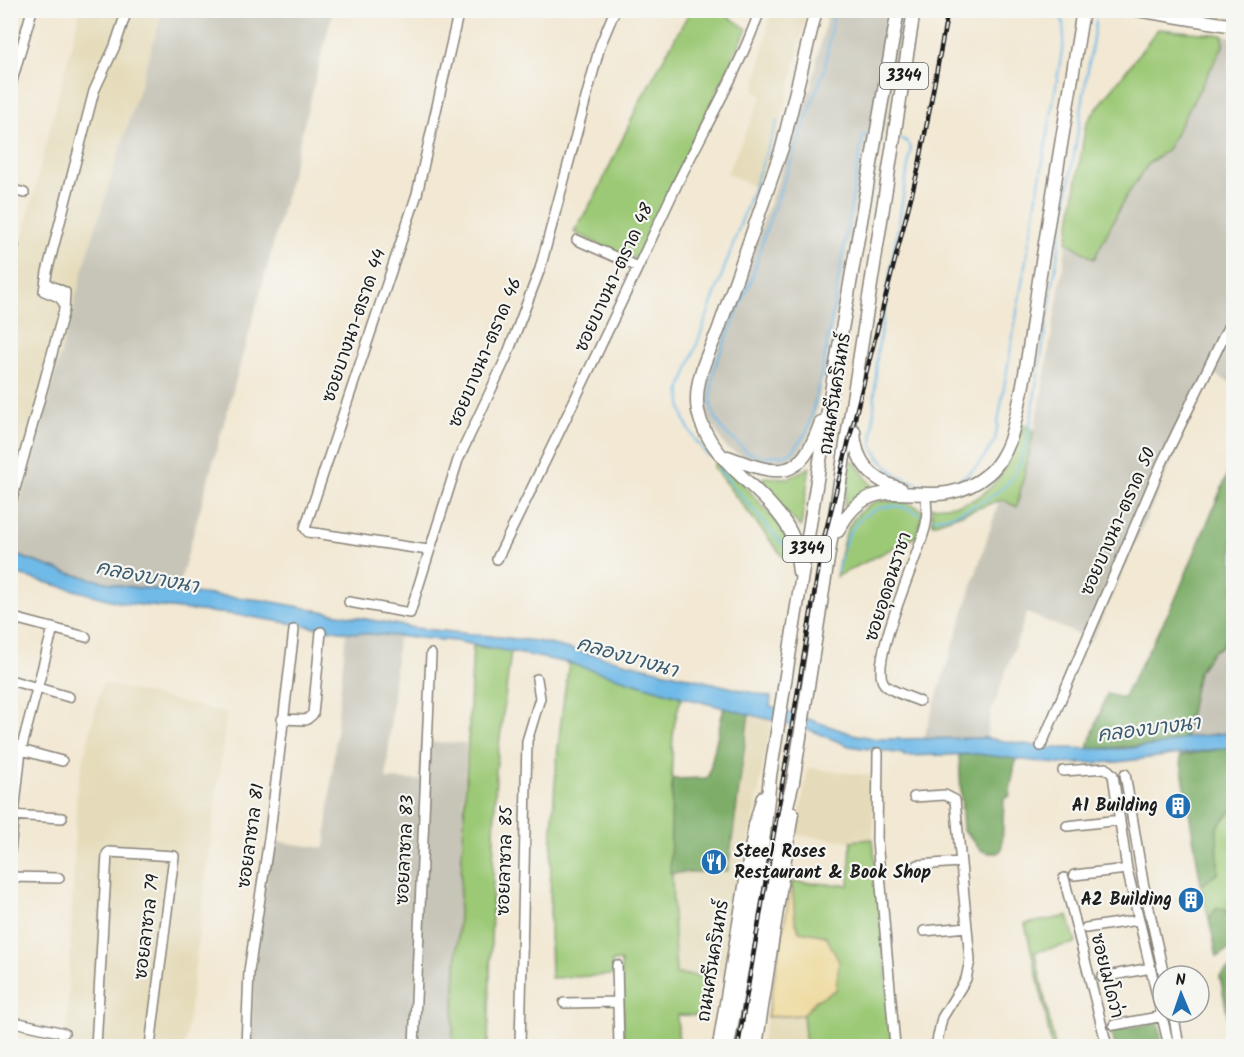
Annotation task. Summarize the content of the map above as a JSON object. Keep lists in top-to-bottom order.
{
  "streets": {
    "main road": ["3344", "ถนนศรีนครินทร์"],
    "street": [
      "ซอยบางนา-ตราด 48",
      "ซอยบางนา-ตราด 44",
      "ซอยบางนา-ตราด 46",
      "ซอยบางนา-ตราด 50",
      "ซอยอุดอนราชา",
      "ซอยลาซาล 81",
      "ซอยลาซาล 83",
      "ซอยลาซาล 85",
      "ซอยลาซาล 79",
      "ซอยเมโดว่า"
    ]
  },
  "crossings": [
    ["ซอยบางนา-ตราด 44", "ซอยบางนา-ตราด 46"]
  ],
  "water": ["คลองบางนา"],
  "places": {
    "building": ["A1 Building", "A2 Building"],
    "restaurant": ["Steel Roses Restaurant & Book Shop"]
  },
  "north": "top"
}
